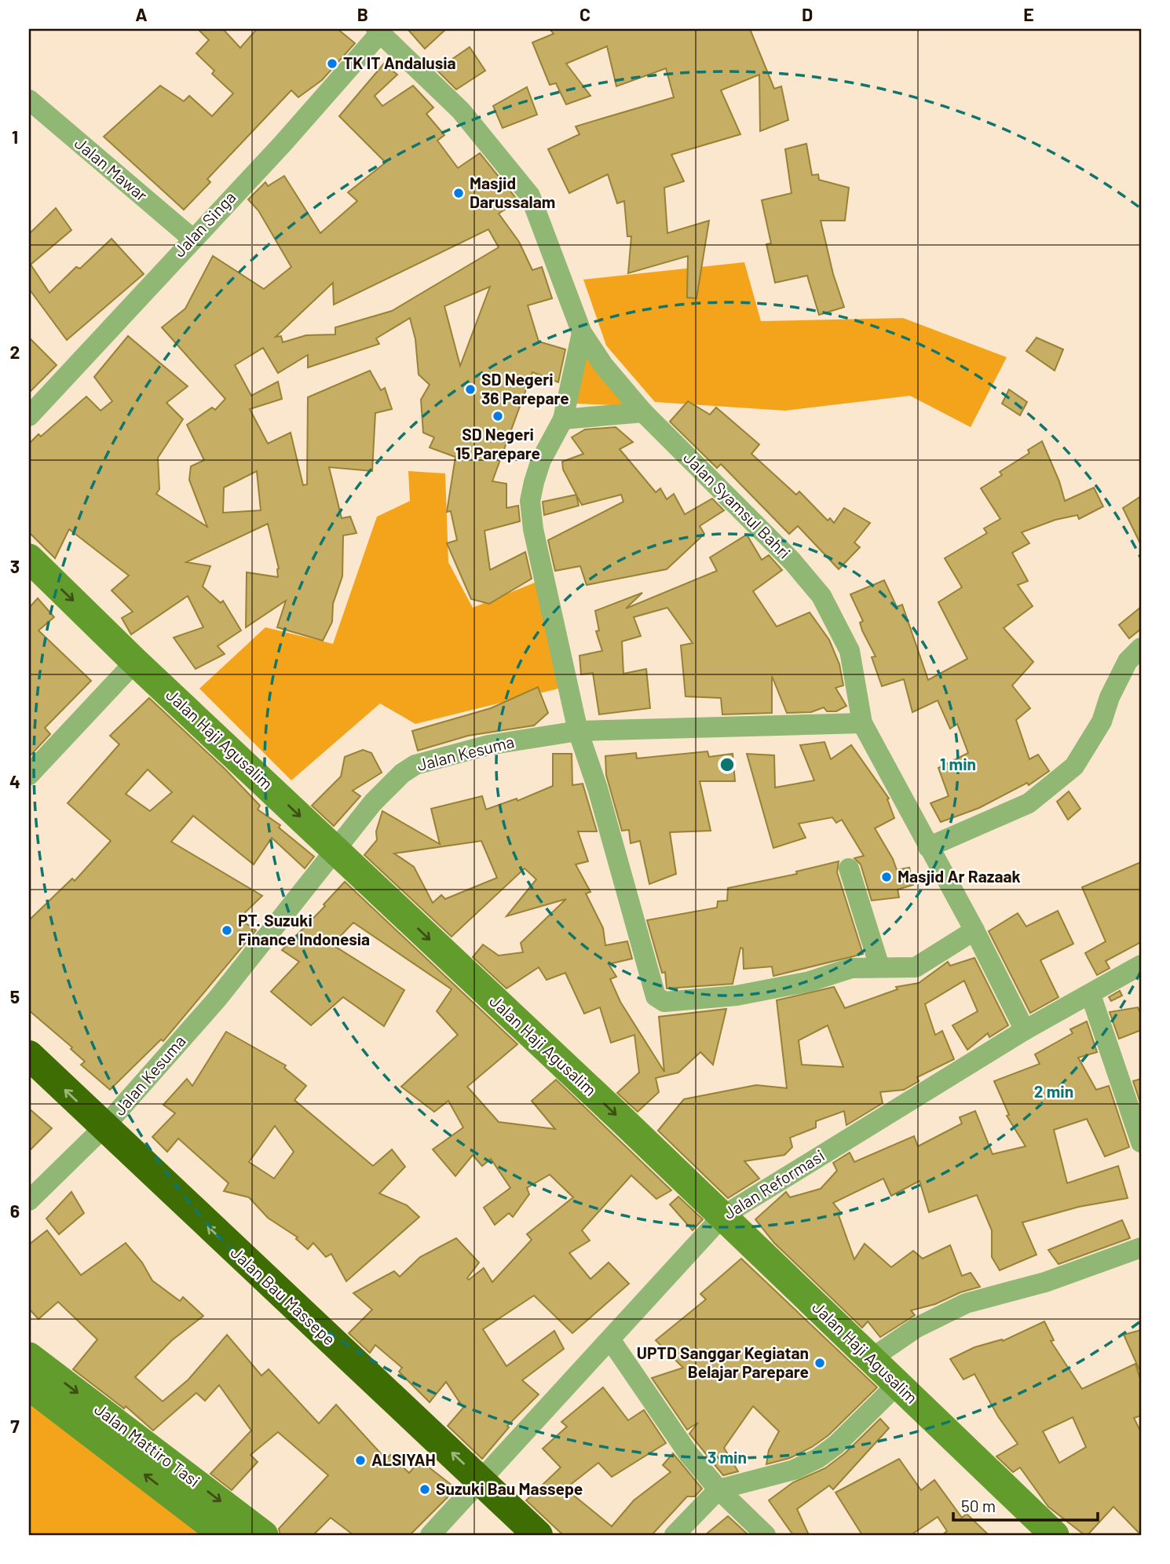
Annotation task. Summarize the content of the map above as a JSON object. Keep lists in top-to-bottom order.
{
  "streets": {
    "highway": ["Jalan Bau Massepe"],
    "street": [
      "Jalan Mawar",
      "Jalan Singa",
      "Jalan Syamsul Bahri",
      "Jalan Haji Agusalim",
      "Jalan Kesuma",
      "Jalan Reformasi",
      "Jalan Mattiro Tasi"
    ]
  },
  "crossings": [
    ["Jalan Mawar", "Jalan Singa"],
    ["Jalan Singa", "Jalan Syamsul Bahri"],
    ["Jalan Syamsul Bahri", "Jalan Kesuma"],
    ["Jalan Syamsul Bahri", "Jalan Reformasi"],
    ["Jalan Haji Agusalim", "Jalan Kesuma"],
    ["Jalan Haji Agusalim", "Jalan Reformasi"],
    ["Jalan Kesuma", "Jalan Bau Massepe"],
    ["Jalan Reformasi", "Jalan Bau Massepe"]
  ],
  "one_way": ["Jalan Haji Agusalim", "Jalan Bau Massepe"],
  "places": [
    "TK IT Andalusia",
    "Masjid Darussalam",
    "SD Negeri 36 Parepare",
    "SD Negeri 15 Parepare",
    "Masjid Ar Razaak",
    "PT. Suzuki Finance Indonesia",
    "UPTD Sanggar Kegiatan Belajar Parepare",
    "ALSIYAH",
    "Suzuki Bau Massepe"
  ],
  "scale_bar": "50 m",
  "grid": {
    "columns": [
      "A",
      "B",
      "C",
      "D",
      "E"
    ],
    "rows": [
      "1",
      "2",
      "3",
      "4",
      "5",
      "6",
      "7"
    ]
  },
  "rings": ["1 min", "2 min", "3 min"]
}
